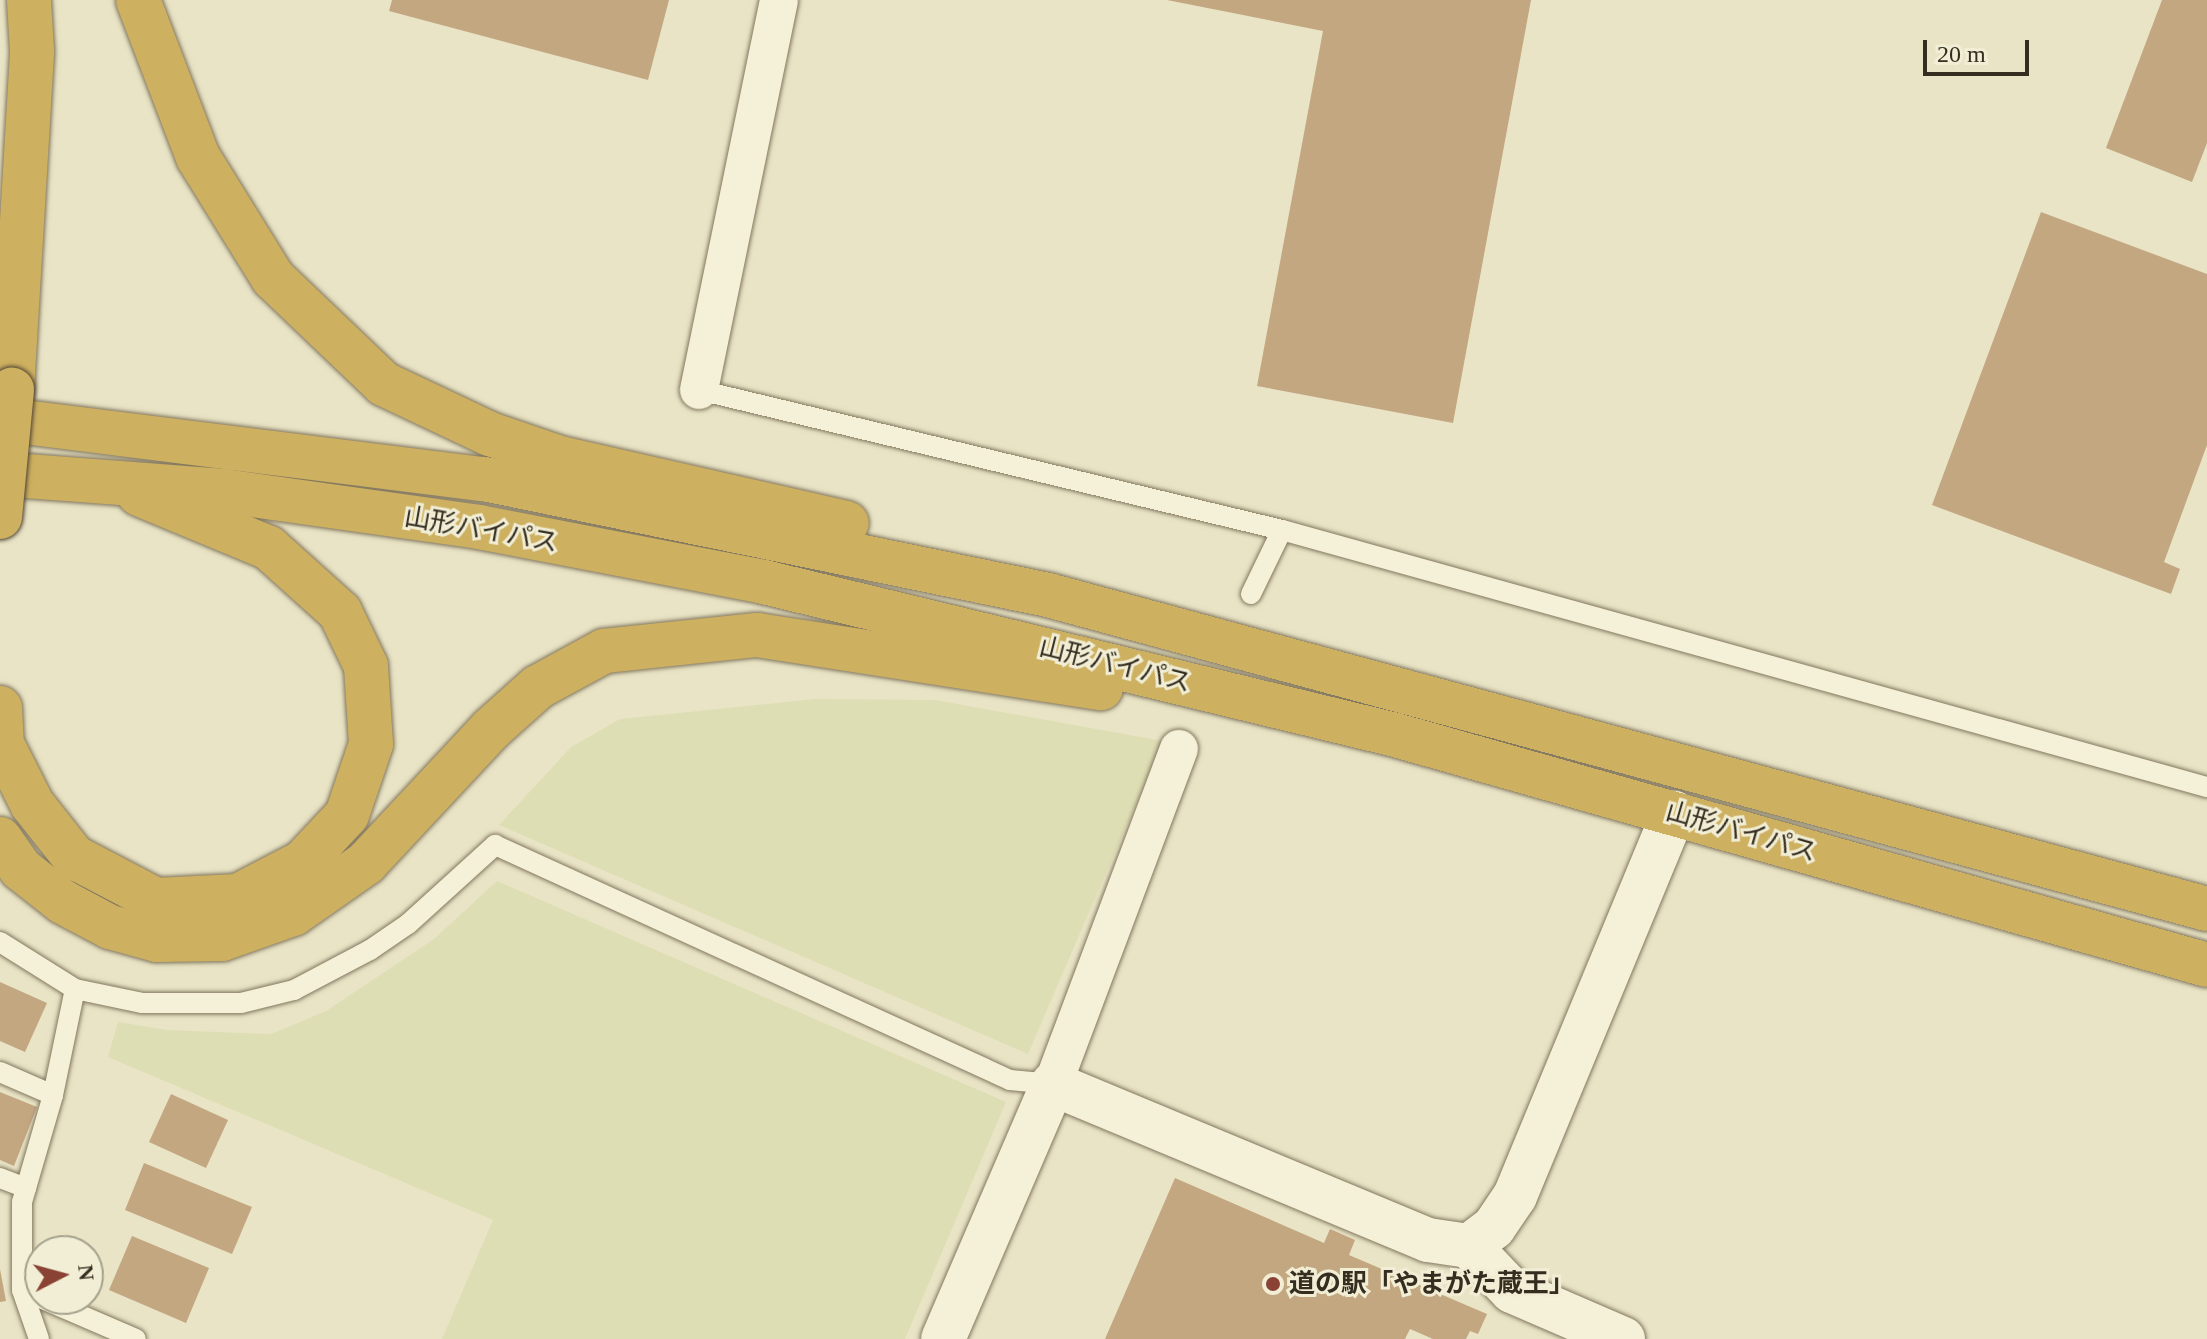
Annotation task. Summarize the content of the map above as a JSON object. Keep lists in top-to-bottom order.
{
  "streets": {
    "highway": ["山形バイパス"]
  },
  "places": ["道の駅「やまがた蔵王」"],
  "scale_bar": "20 m",
  "north": "right"
}
